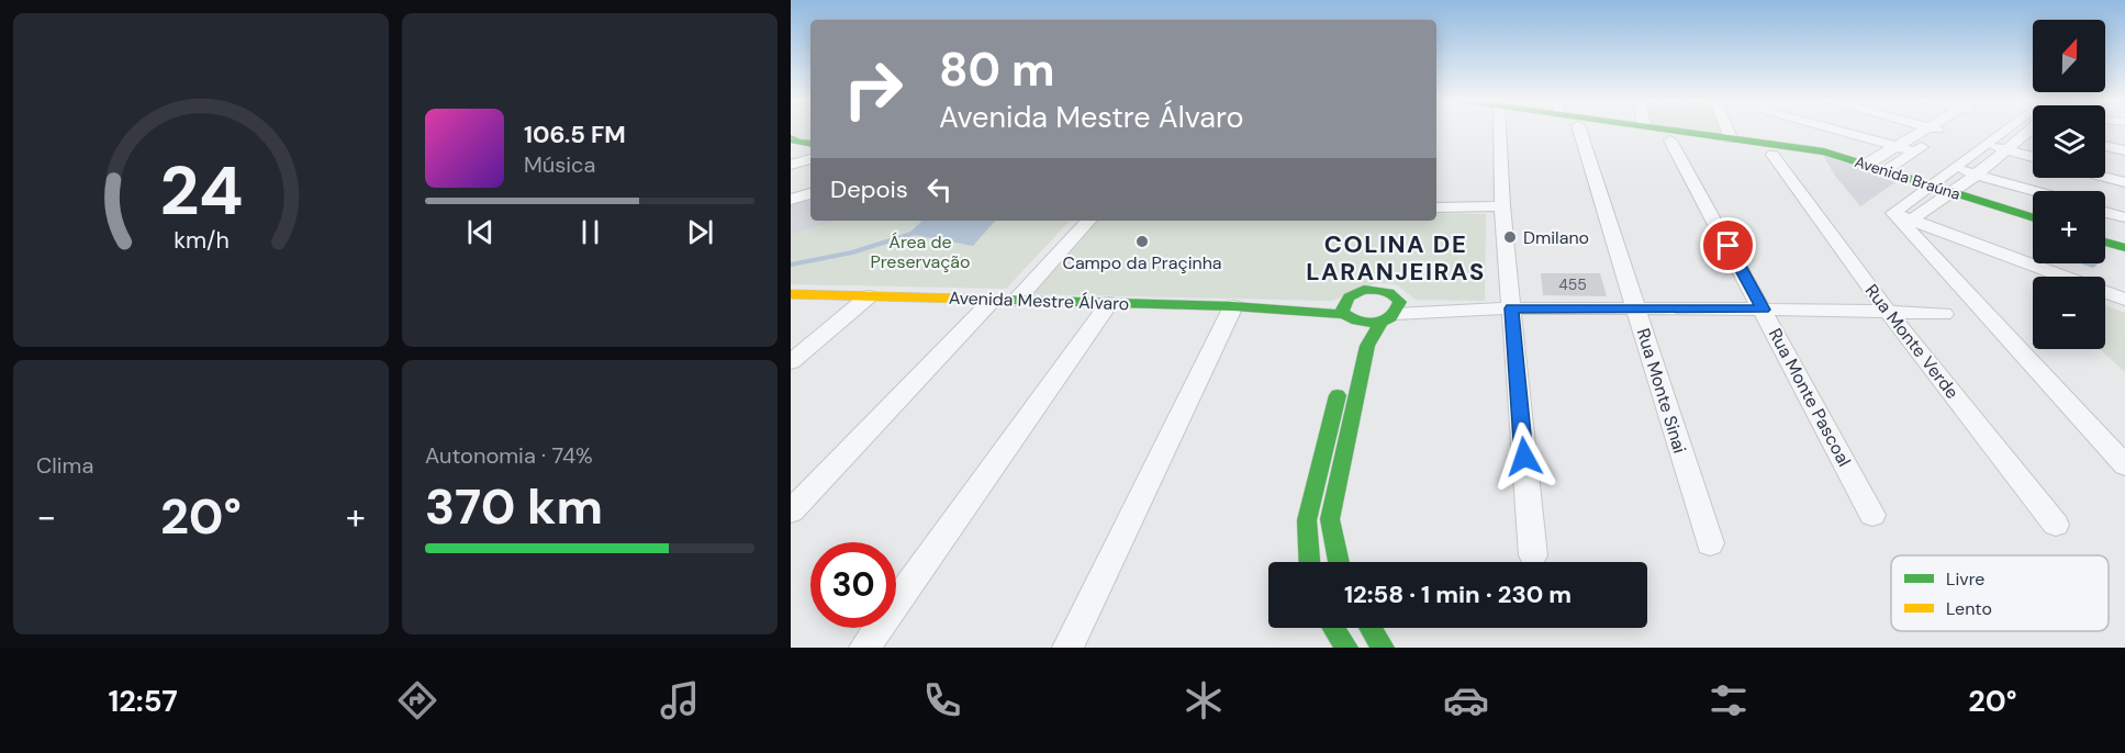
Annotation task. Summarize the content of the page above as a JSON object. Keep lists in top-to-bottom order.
{
  "streets": {
    "street": [
      "Avenida Braúna",
      "Avenida Mestre Álvaro",
      "Rua Monte Verde",
      "Rua Monte Sinai",
      "Rua Monte Pascoal"
    ]
  },
  "districts": ["COLINA DE LARANJEIRAS"],
  "parks": ["Área de Preservação"],
  "places": ["Dmilano", "Campo da Praçinha"],
  "house_numbers": ["455"],
  "legend": ["Livre", "Lento"],
  "north": "top",
  "page": {
    "map_buttons": ["+", "−"],
    "turn": ["80 m", "Avenida Mestre Álvaro"],
    "song": ["106.5 FM", "Música"],
    "then": "Depois",
    "tile": [
      "Clima",
      ["Autonomia · 74%", "370 km"]
    ],
    "heat": ["−", "20°", "+"],
    "limit": "30",
    "trip": "12:58 · 1 min · 230 m",
    "tabs": ["12:57", "20°"],
    "gauge": ["24", "km/h"]
  }
}
